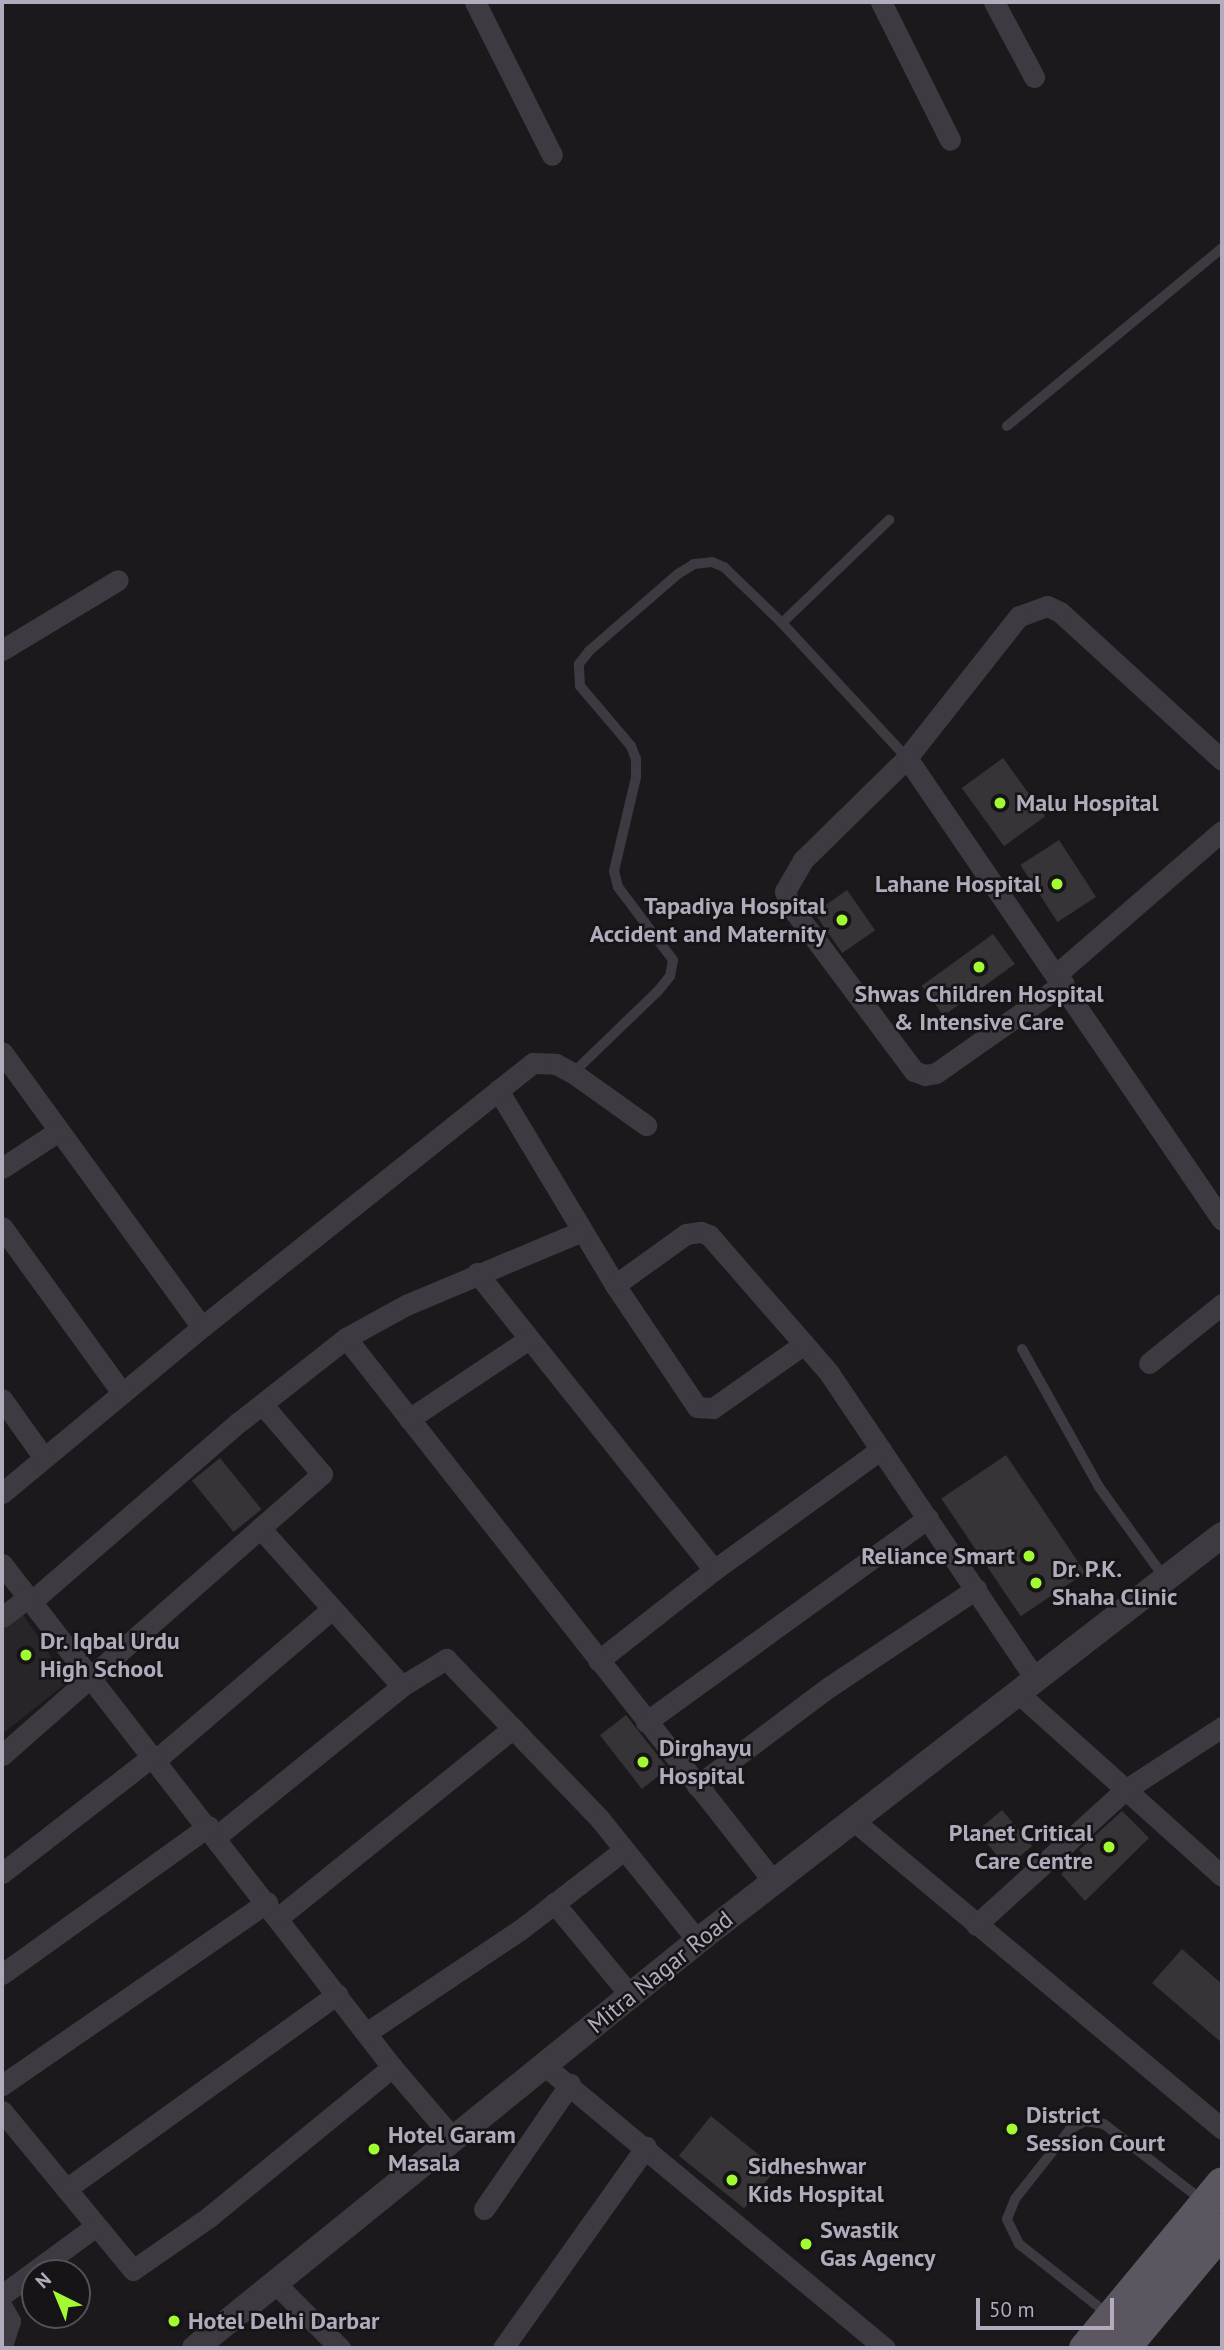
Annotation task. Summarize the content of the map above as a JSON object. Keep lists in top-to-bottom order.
{
  "streets": {
    "street": ["Mitra Nagar Road"]
  },
  "places": [
    "Malu Hospital",
    "Lahane Hospital",
    "Tapadiya Hospital Accident and Maternity",
    "Shwas Children Hospital & Intensive Care",
    "Reliance Smart",
    "Dr. P.K. Shaha Clinic",
    "Dr. Iqbal Urdu High School",
    "Dirghayu Hospital",
    "Planet Critical Care Centre",
    "District Session Court",
    "Hotel Garam Masala",
    "Sidheshwar Kids Hospital",
    "Swastik Gas Agency",
    "Hotel Delhi Darbar"
  ],
  "scale_bar": "50 m",
  "north": "top left"
}
